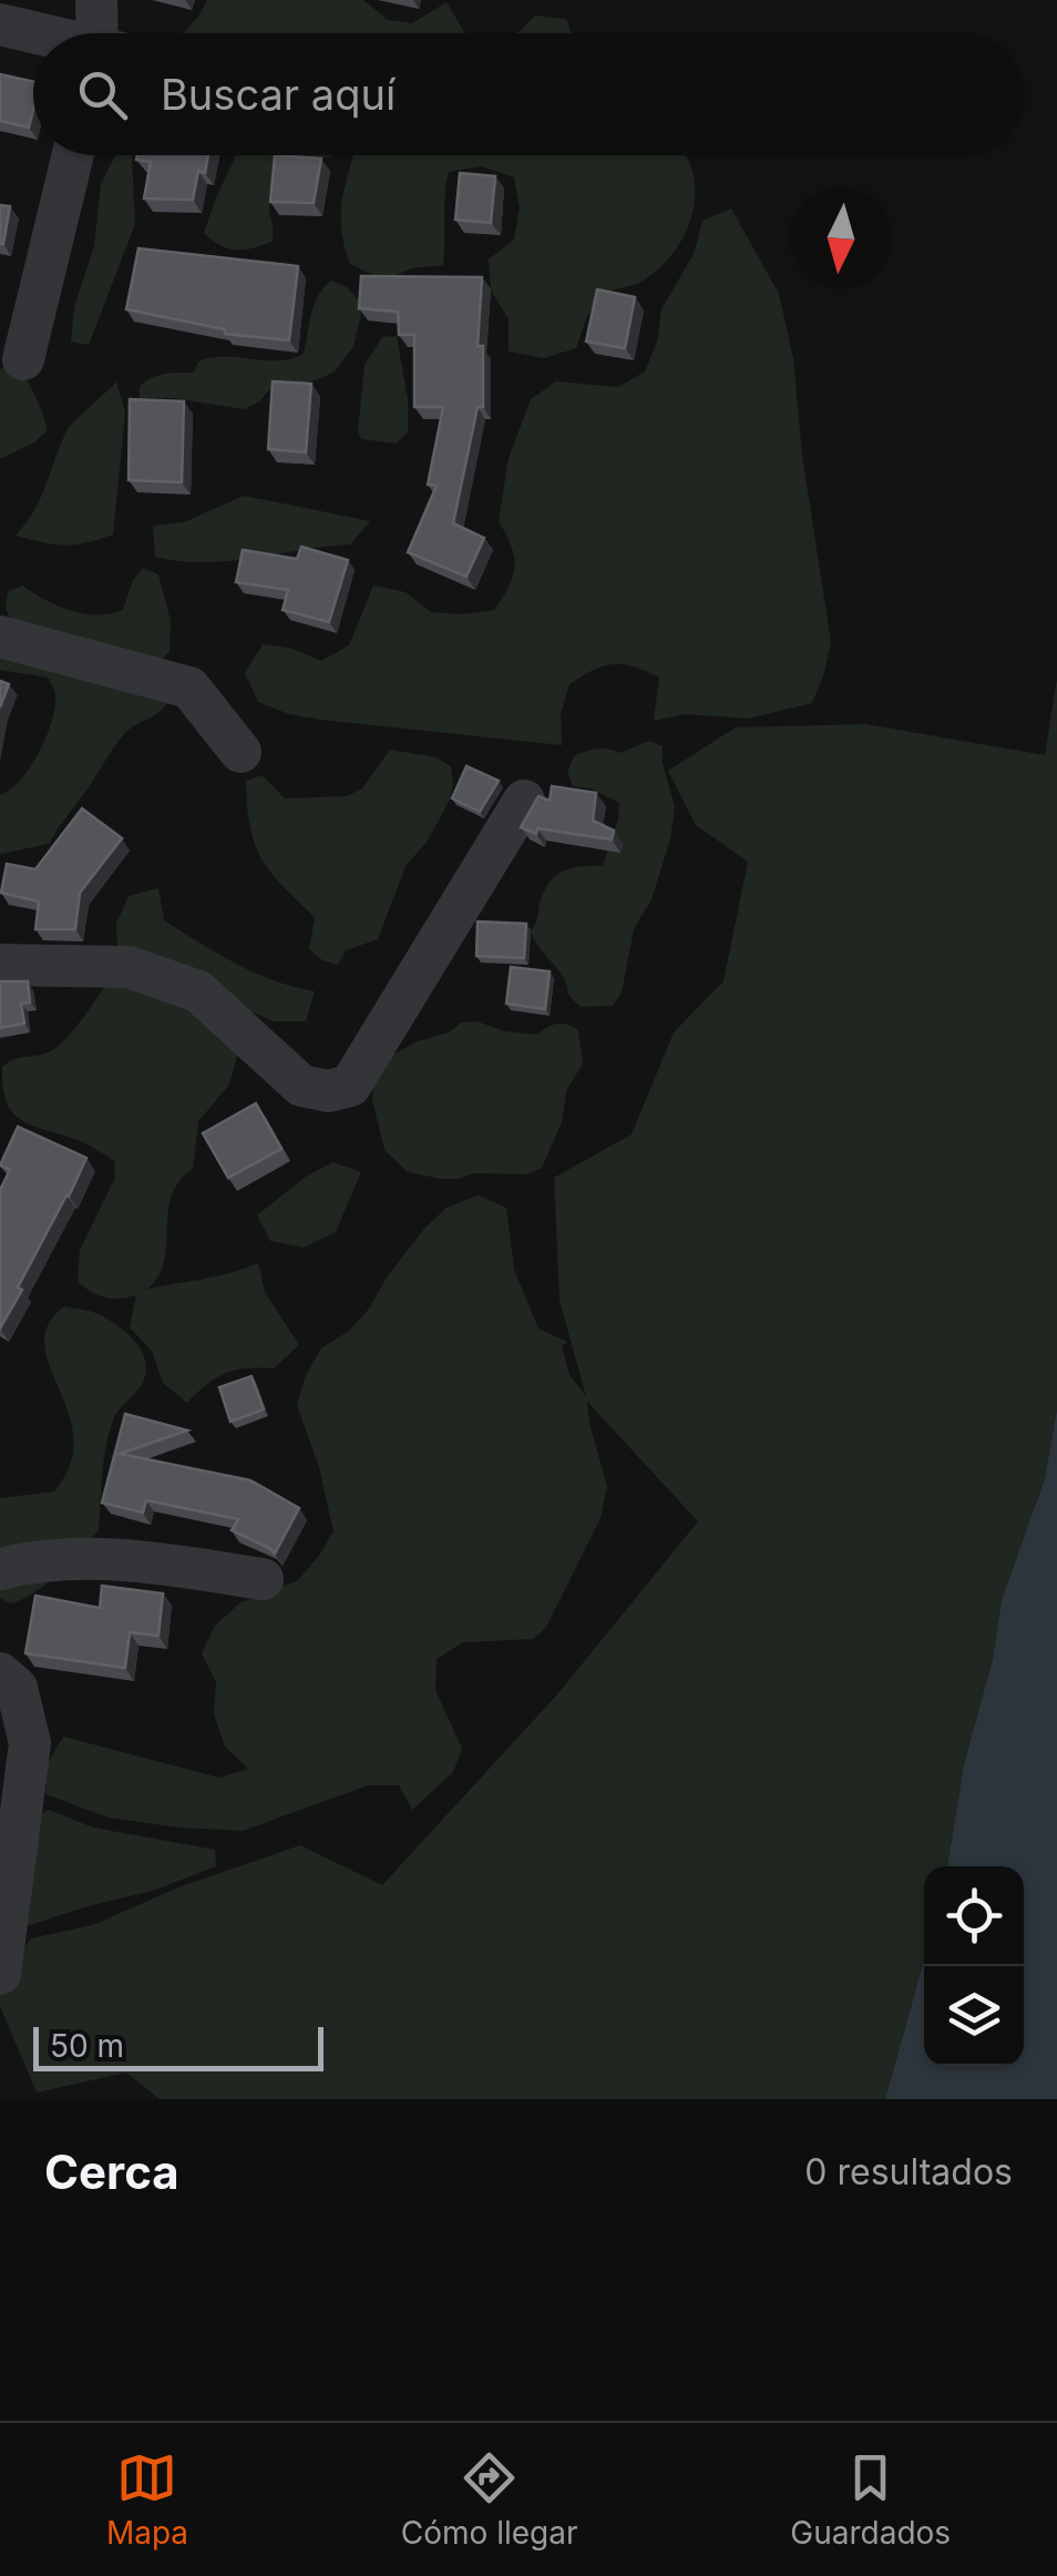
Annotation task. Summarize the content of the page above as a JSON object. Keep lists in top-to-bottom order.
{
  "scale_bar": "50 m",
  "north": "bottom",
  "page": {
    "search": "Buscar aquí",
    "scale": "50 m",
    "heading": ["Cerca", "0 resultados"],
    "nav": ["Mapa", "Cómo llegar", "Guardados"]
  }
}
